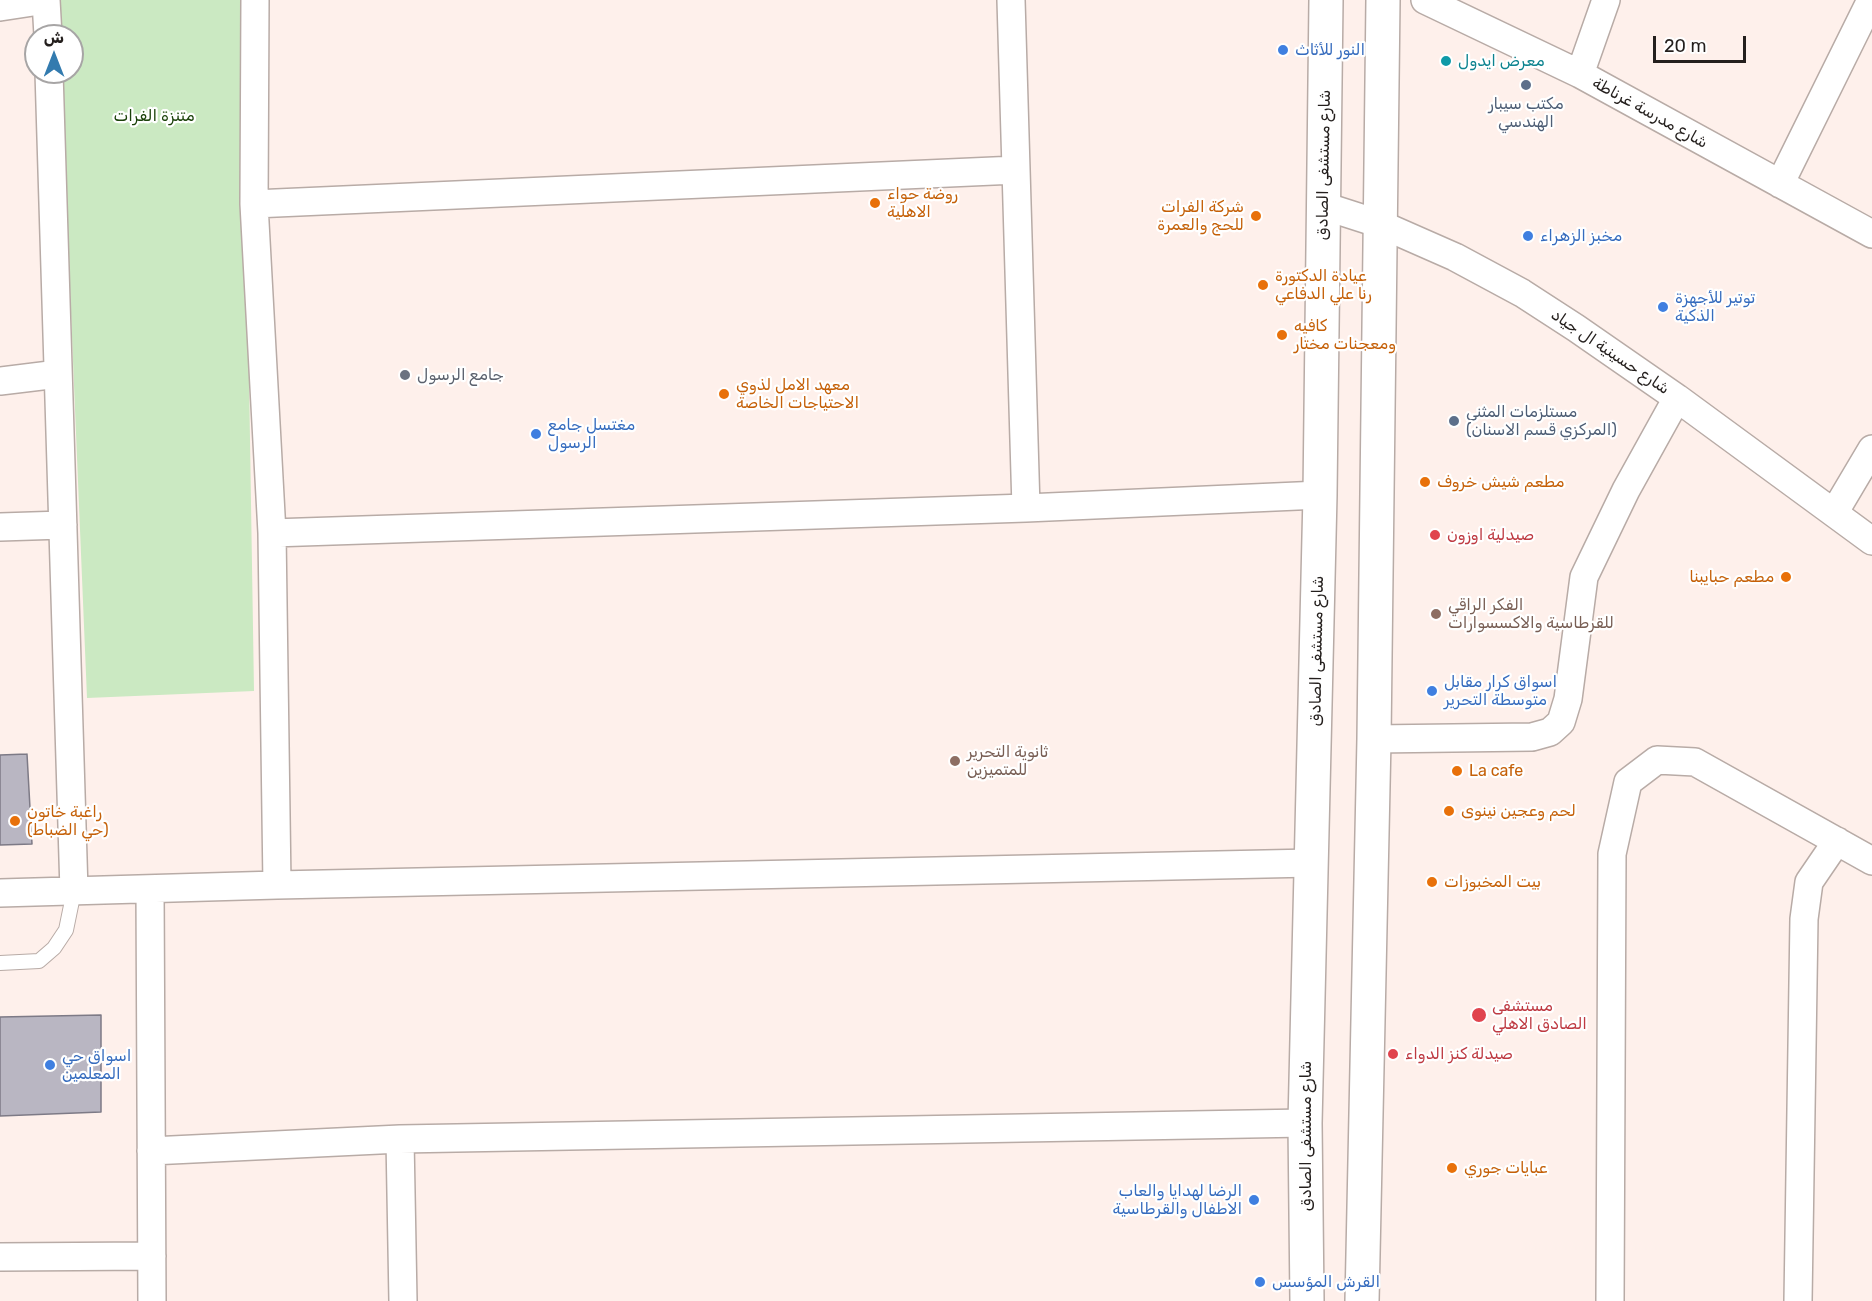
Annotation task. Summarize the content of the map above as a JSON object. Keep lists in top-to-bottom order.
{
  "streets": {
    "street": ["شارع مدرسة غرناطة", "شارع مستشفى الصادق", "شارع حسينية ال جياد"]
  },
  "crossings": [
    ["شارع مستشفى الصادق", "شارع حسينية ال جياد"]
  ],
  "parks": ["متنزة الفرات"],
  "places": [
    "النور للأثاث",
    "معرض ايدول",
    "مكتب سيبار الهندسي",
    "روضة حواء الاهلية",
    "شركة الفرات للحج والعمرة",
    "مخبز الزهراء",
    "عيادة الدكتورة رنا علي الدفاعي",
    "توتير للأجهزة الذكية",
    "كافيه ومعجنات مختار",
    "جامع الرسول",
    "معهد الامل لذوي الاحتياجات الخاصة",
    "مستلزمات المثنى (المركزي قسم الاسنان)",
    "مغتسل جامع الرسول",
    "مطعم شيش خروف",
    "صيدلية اوزون",
    "مطعم حبايبنا",
    "الفكر الراقي للقرطاسية والاكسسوارات",
    "اسواق كرار مقابل متوسطة التحرير",
    "ثانوية التحرير للمتميزين",
    "La cafe",
    "لحم وعجين نينوى",
    "راغبة خاتون (حي الضباط)",
    "بيت المخبوزات",
    "مستشفى الصادق الاهلي",
    "صيدلة كنز الدواء",
    "اسواق حي المعلمين",
    "عبايات جوري",
    "الرضا لهدايا والعاب الاطفال والقرطاسية",
    "القرش المؤسس"
  ],
  "scale_bar": "20 m",
  "north": "top"
}
